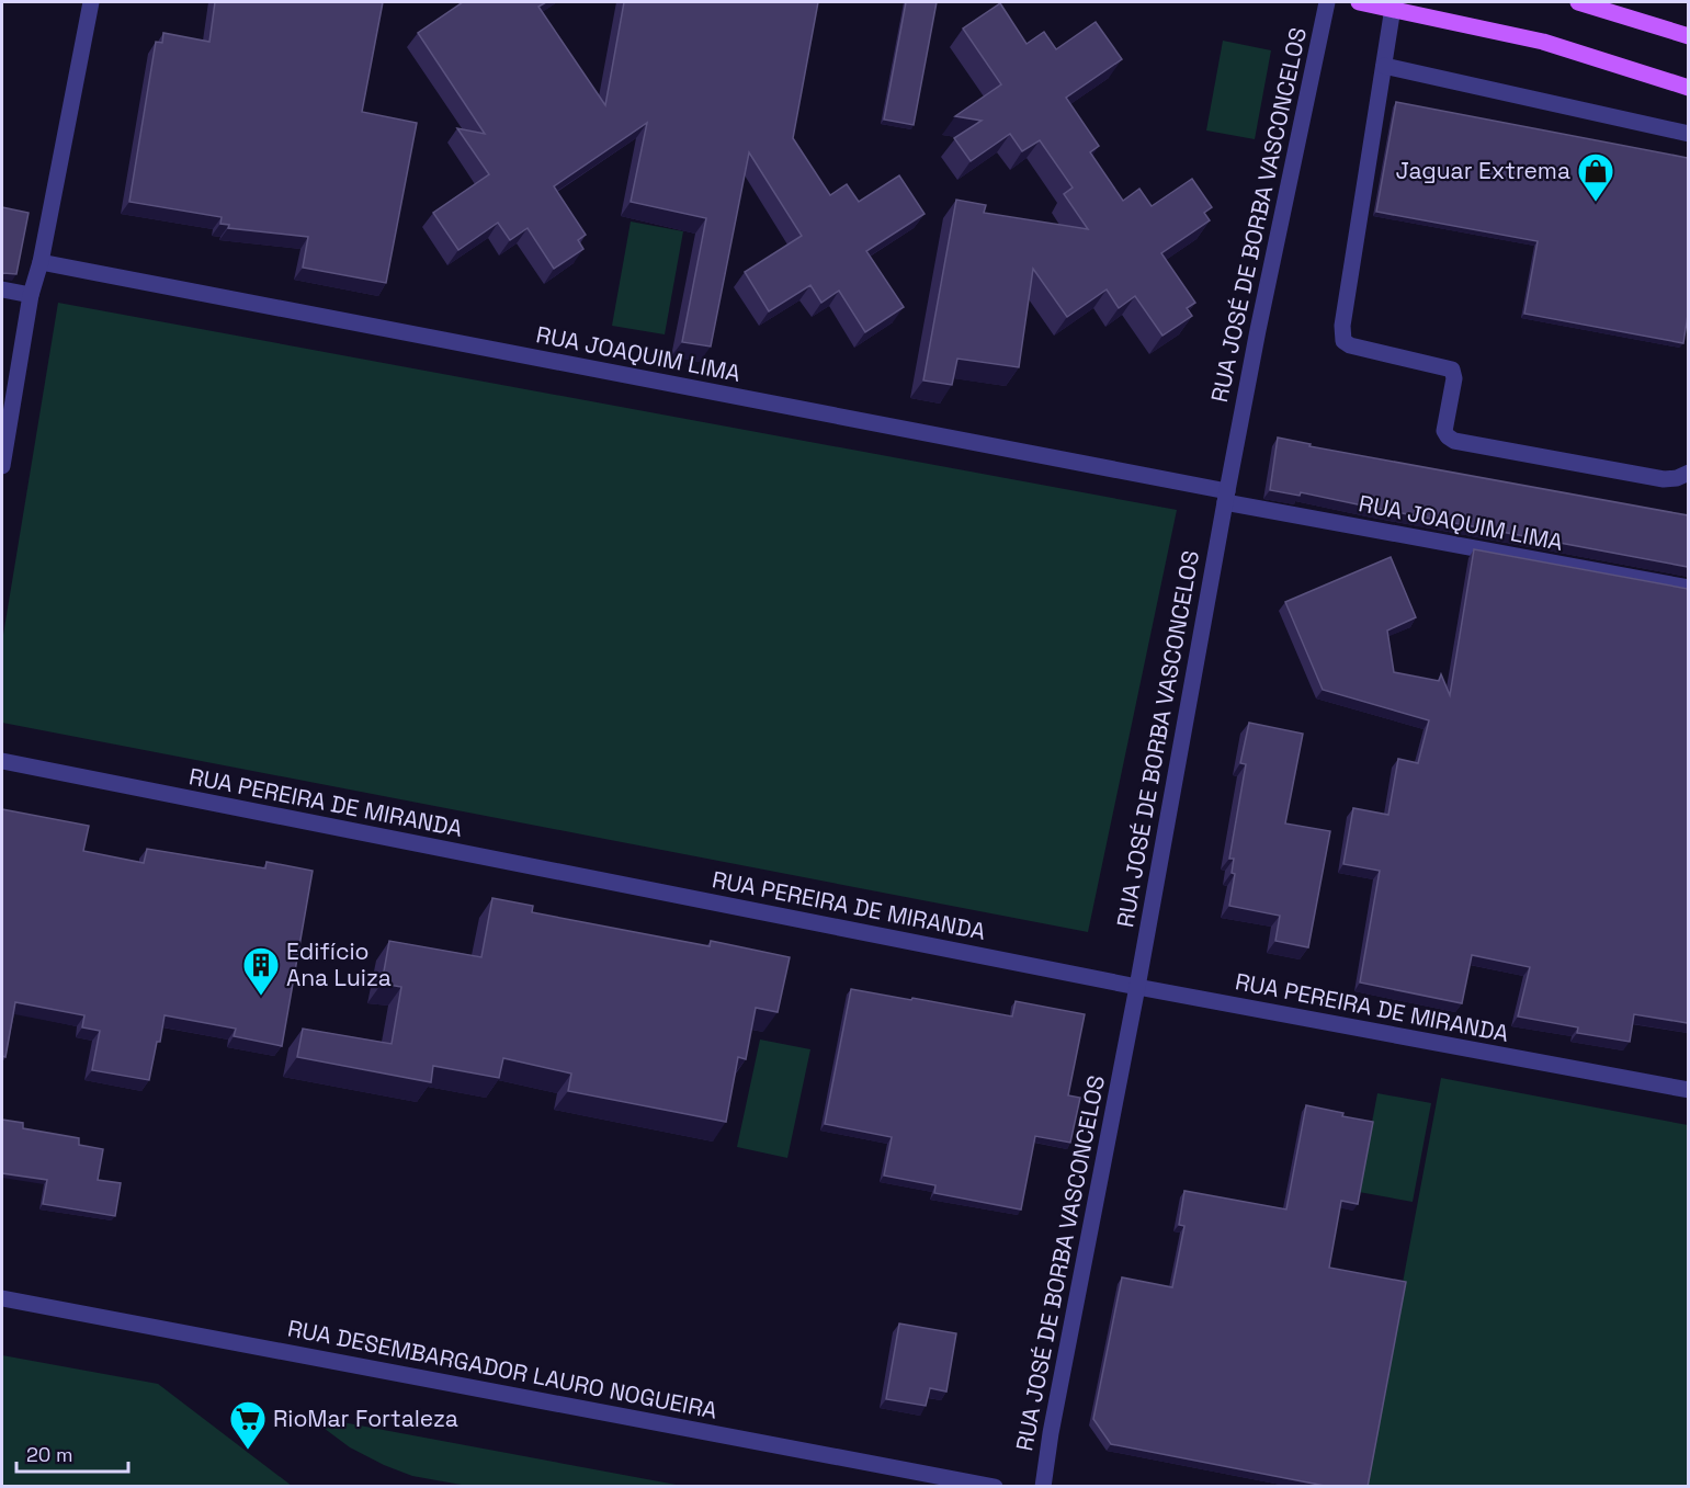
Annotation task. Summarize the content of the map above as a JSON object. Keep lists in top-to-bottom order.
{
  "streets": {
    "street": [
      "RUA JOSÉ DE BORBA VASCONCELOS",
      "RUA JOAQUIM LIMA",
      "RUA PEREIRA DE MIRANDA",
      "RUA DESEMBARGADOR LAURO NOGUEIRA"
    ]
  },
  "crossings": [
    ["RUA JOSÉ DE BORBA VASCONCELOS", "RUA JOAQUIM LIMA"],
    ["RUA JOSÉ DE BORBA VASCONCELOS", "RUA PEREIRA DE MIRANDA"]
  ],
  "places": {
    "shop": ["Jaguar Extrema"],
    "building": ["Edifício Ana Luiza"],
    "supermarket": ["RioMar Fortaleza"]
  },
  "scale_bar": "20 m"
}
